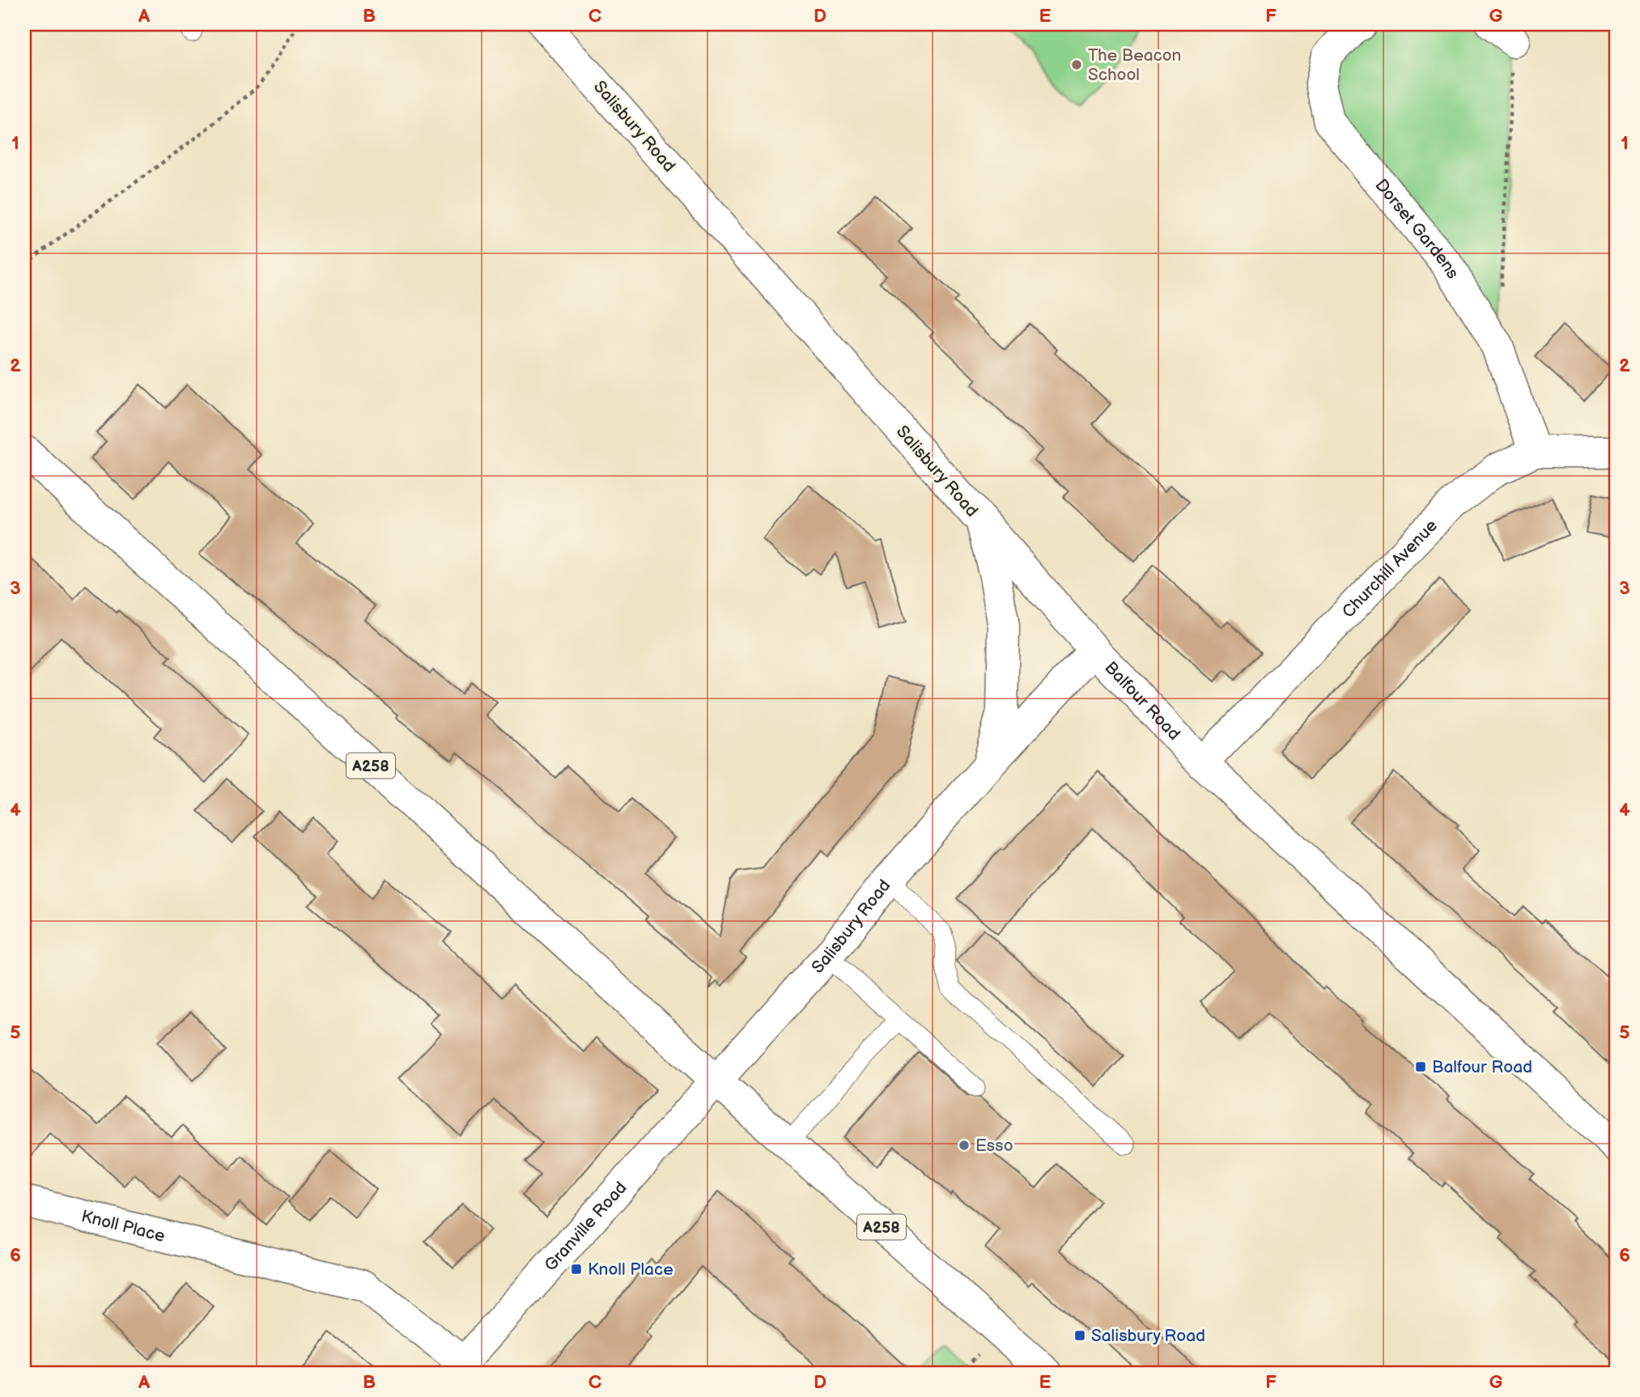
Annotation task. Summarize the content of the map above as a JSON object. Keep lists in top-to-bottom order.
{
  "streets": {
    "street": [
      "Salisbury Road",
      "Dorset Gardens",
      "Churchill Avenue",
      "Balfour Road",
      "A258",
      "Knoll Place",
      "Granville Road"
    ]
  },
  "crossings": [
    ["Salisbury Road", "Balfour Road"],
    ["Salisbury Road", "A258"],
    ["Salisbury Road", "Granville Road"],
    ["Dorset Gardens", "Churchill Avenue"],
    ["Churchill Avenue", "Balfour Road"],
    ["A258", "Granville Road"],
    ["Knoll Place", "Granville Road"]
  ],
  "places": {
    "other": ["The Beacon School", "Esso"],
    "transit": ["Balfour Road", "Knoll Place", "Salisbury Road"]
  },
  "grid": {
    "columns": [
      "A",
      "B",
      "C",
      "D",
      "E",
      "F",
      "G"
    ],
    "rows": [
      "1",
      "2",
      "3",
      "4",
      "5",
      "6"
    ]
  }
}
